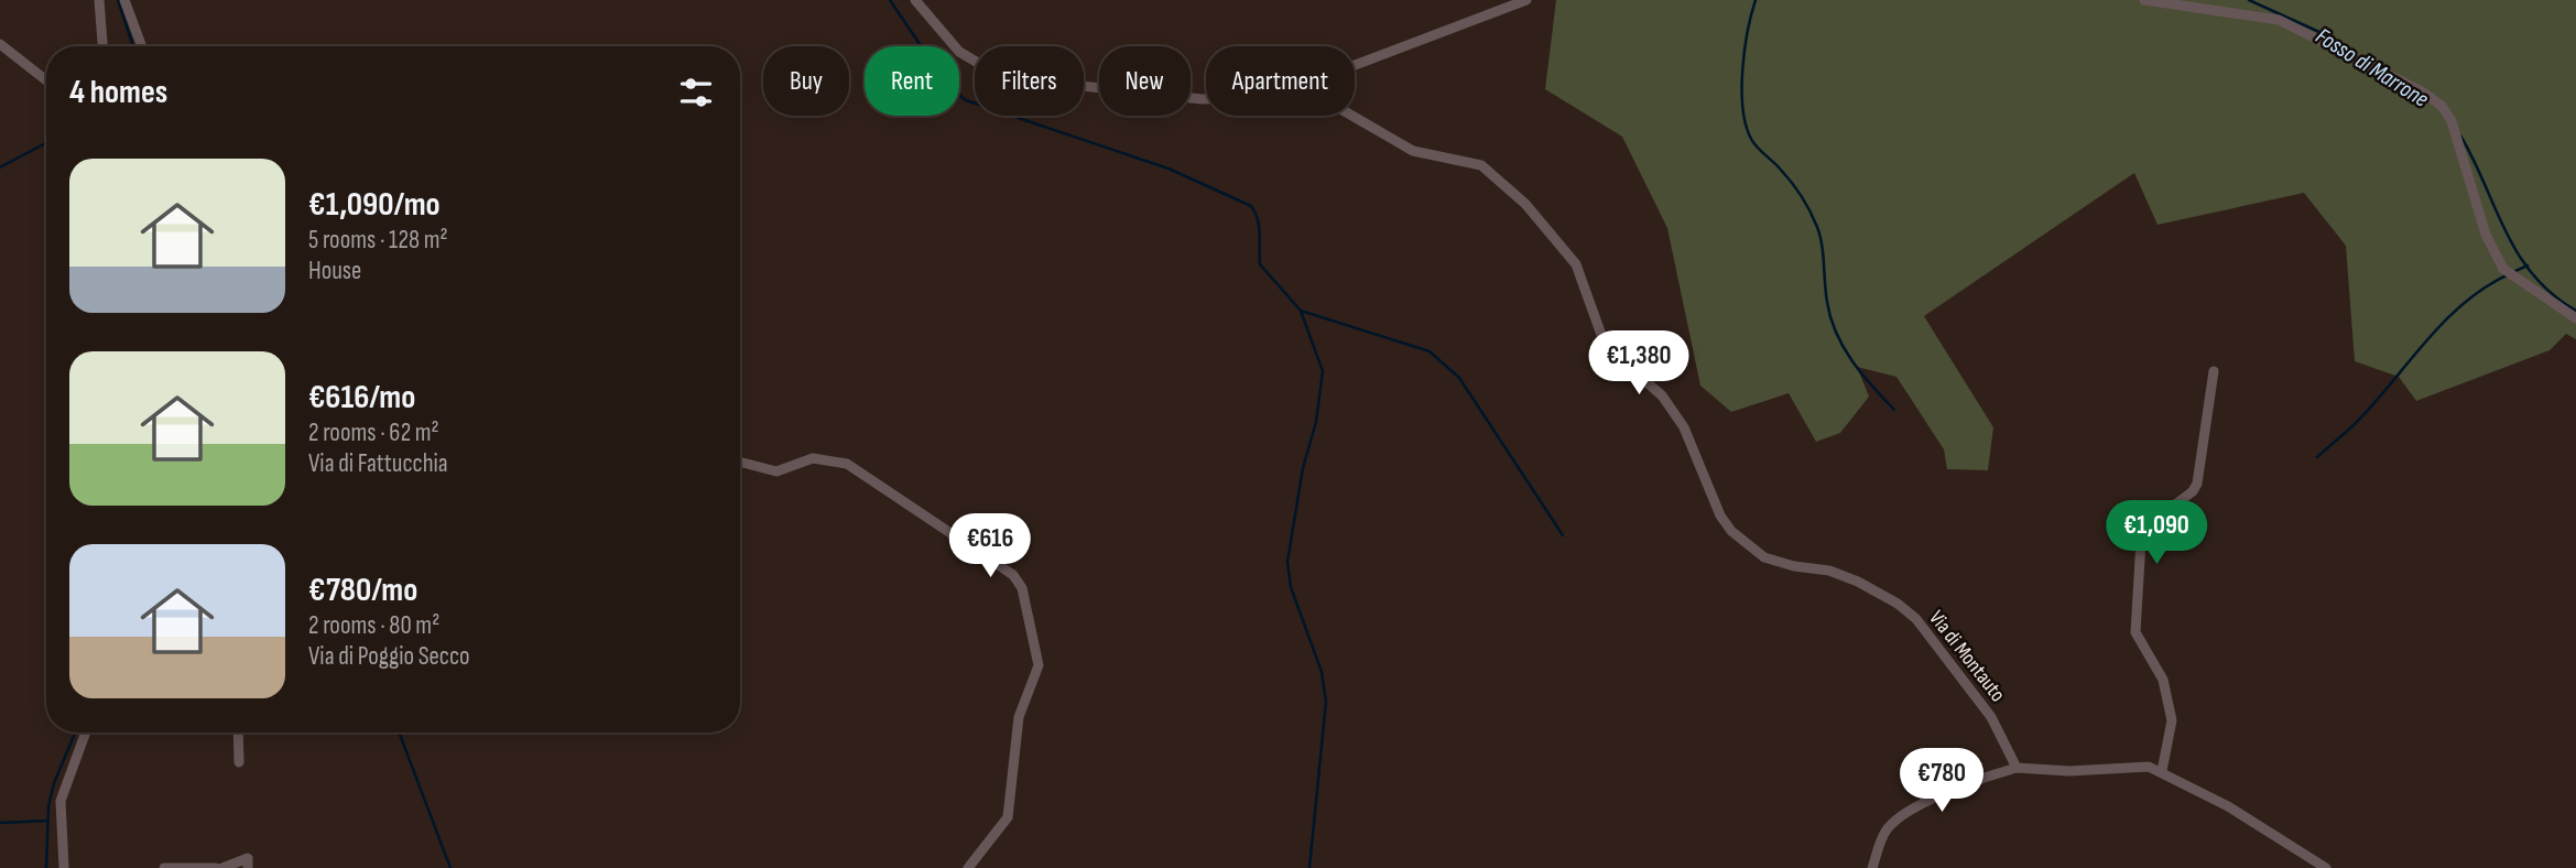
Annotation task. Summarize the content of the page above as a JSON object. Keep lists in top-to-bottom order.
{
  "streets": {
    "street": ["Via di Montauto"]
  },
  "water": ["Fosso di Marrone"],
  "page": {
    "chip": [
      "Buy",
      "Rent",
      "Filters",
      "New",
      "Apartment"
    ],
    "heading": "4 homes",
    "list": [
      {
        "name": "€1,090/mo",
        "note": "5 rooms · 128 m² · House"
      },
      {
        "name": "€616/mo",
        "note": "2 rooms · 62 m² · Via di Fattucchia"
      },
      {
        "name": "€780/mo",
        "note": "2 rooms · 80 m² · Via di Poggio Secco"
      }
    ],
    "price": [
      "€1,380",
      "€1,090",
      "€616",
      "€780"
    ]
  }
}
